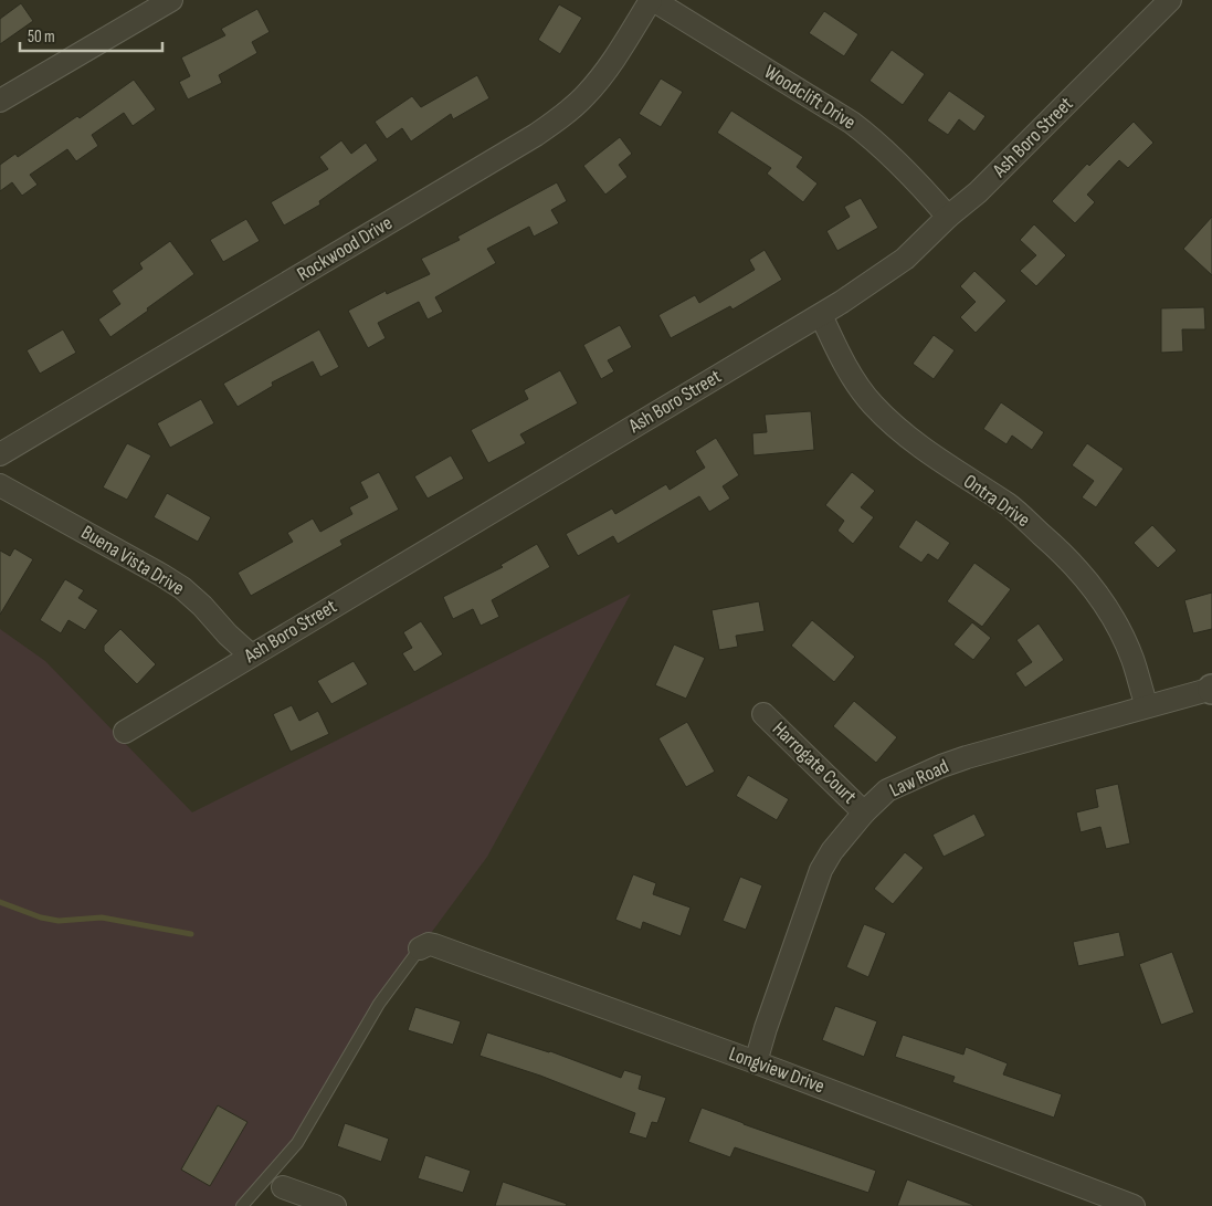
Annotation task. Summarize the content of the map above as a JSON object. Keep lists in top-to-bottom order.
{
  "streets": {
    "street": [
      "Woodclift Drive",
      "Ash Boro Street",
      "Rockwood Drive",
      "Ontra Drive",
      "Buena Vista Drive",
      "Harrogate Court",
      "Law Road",
      "Longview Drive"
    ]
  },
  "crossings": [
    ["Woodclift Drive", "Ash Boro Street"],
    ["Woodclift Drive", "Rockwood Drive"],
    ["Ash Boro Street", "Ontra Drive"],
    ["Ash Boro Street", "Buena Vista Drive"],
    ["Ontra Drive", "Law Road"],
    ["Harrogate Court", "Law Road"],
    ["Law Road", "Longview Drive"]
  ],
  "scale_bar": "50 m"
}
